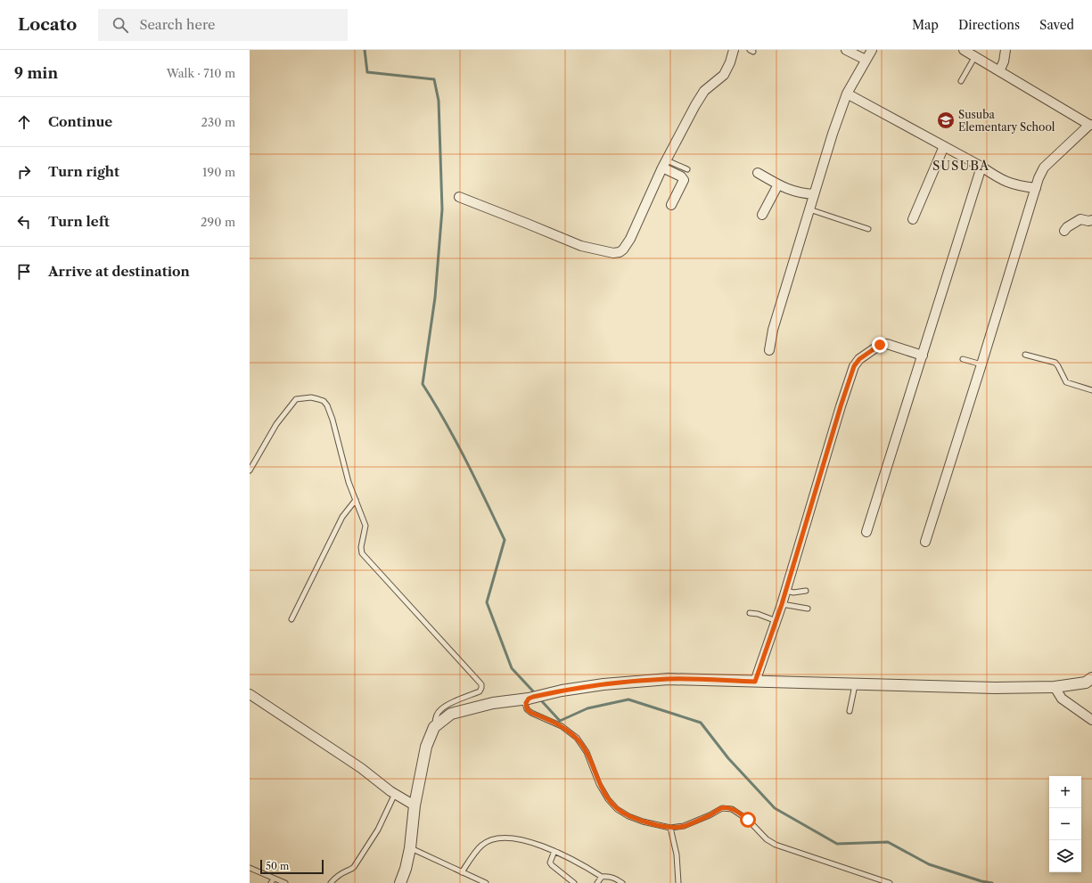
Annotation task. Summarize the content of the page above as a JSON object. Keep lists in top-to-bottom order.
{
  "districts": ["SUSUBA"],
  "places": {
    "school or university": ["Susuba Elementary School"]
  },
  "scale_bar": "50 m",
  "page": {
    "header": "Locato",
    "search": "Search here",
    "nav": ["Map", "Directions", "Saved"],
    "heading": ["9 min", "Walk · 710 m"],
    "list": [
      ["Continue", "230 m"],
      ["Turn right", "190 m"],
      ["Turn left", "290 m"],
      "Arrive at destination"
    ],
    "map_buttons": ["+", "−"],
    "scale": "50 m"
  }
}
